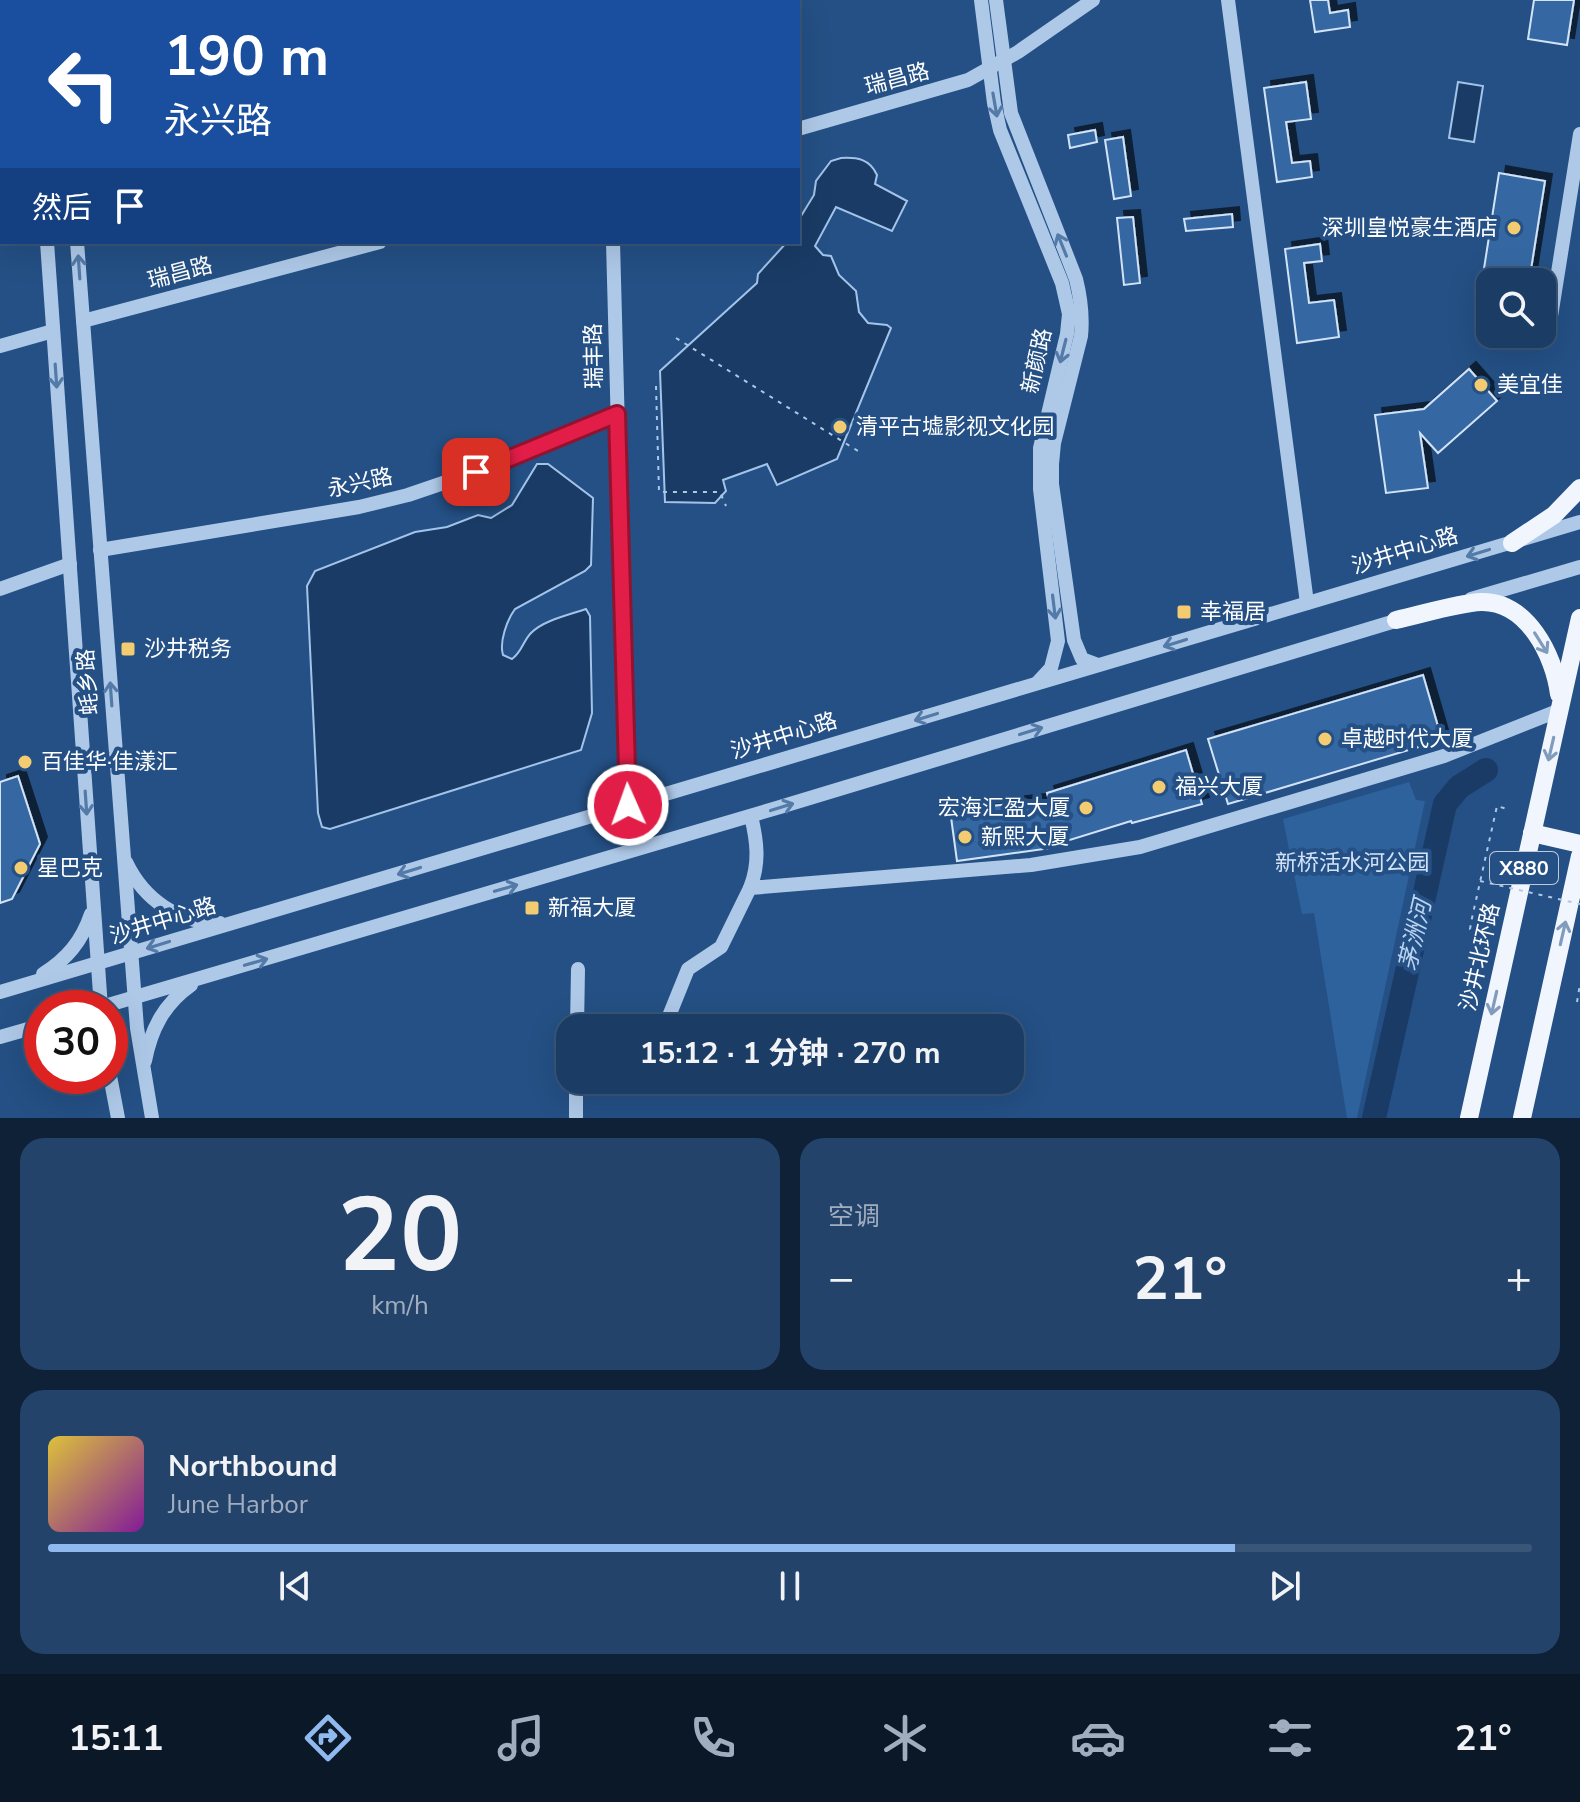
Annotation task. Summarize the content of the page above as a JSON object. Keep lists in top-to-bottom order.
{
  "streets": {
    "main road": ["X880", "沙井北环路"],
    "street": [
      "瑞昌路",
      "瑞丰路",
      "新颜路",
      "永兴路",
      "沙井中心路",
      "蚝乡路"
    ]
  },
  "crossings": [
    ["瑞昌路", "新颜路"],
    ["瑞昌路", "蚝乡路"],
    ["瑞丰路", "永兴路"],
    ["瑞丰路", "沙井中心路"],
    ["新颜路", "沙井中心路"],
    ["永兴路", "蚝乡路"],
    ["沙井中心路", "蚝乡路"]
  ],
  "water": ["茅洲河"],
  "parks": ["新桥活水河公园"],
  "places": {
    "other": [
      "深圳皇悦豪生酒店",
      "美宜佳",
      "清平古墟影视文化园",
      "卓越时代大厦",
      "百佳华·佳漾汇",
      "福兴大厦",
      "宏海汇盈大厦",
      "新熙大厦",
      "星巴克"
    ],
    "transit": ["幸福居", "沙井税务", "新福大厦"]
  },
  "page": {
    "turn": ["190 m", "永兴路"],
    "then": "然后",
    "limit": "30",
    "trip": "15:12 · 1 分钟 · 270 m",
    "tile": [
      ["20", "km/h"],
      "空调"
    ],
    "heat": ["−", "21°", "+"],
    "song": ["Northbound", "June Harbor"],
    "tabs": ["15:11", "21°"]
  }
}
